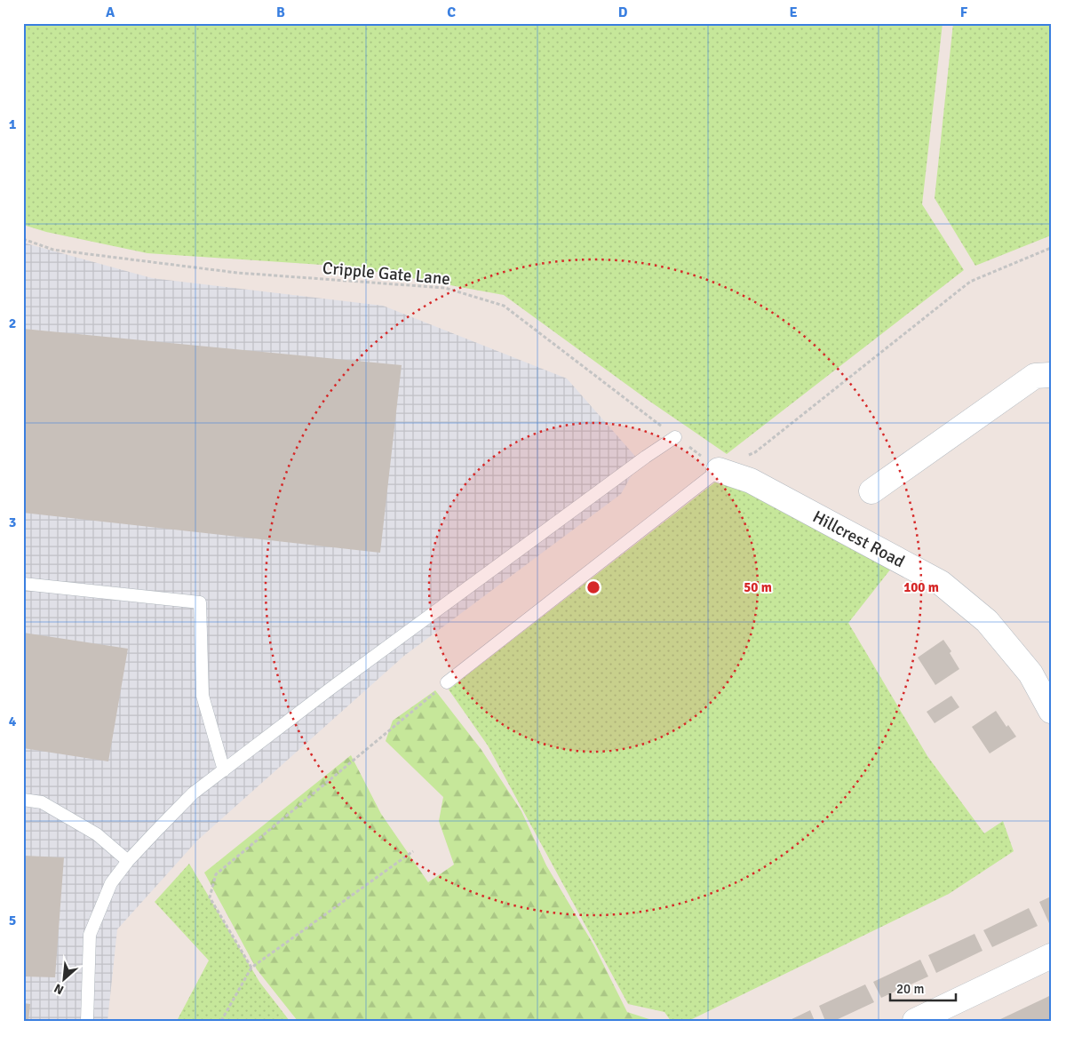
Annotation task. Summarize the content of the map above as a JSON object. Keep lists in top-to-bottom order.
{
  "streets": {
    "street": ["Hillcrest Road"],
    "path": ["Cripple Gate Lane"]
  },
  "crossings": [
    ["Cripple Gate Lane", "Hillcrest Road"]
  ],
  "scale_bar": "20 m",
  "north": "bottom left",
  "grid": {
    "columns": [
      "A",
      "B",
      "C",
      "D",
      "E",
      "F"
    ],
    "rows": [
      "1",
      "2",
      "3",
      "4",
      "5"
    ]
  },
  "rings": ["50 m", "100 m"]
}
